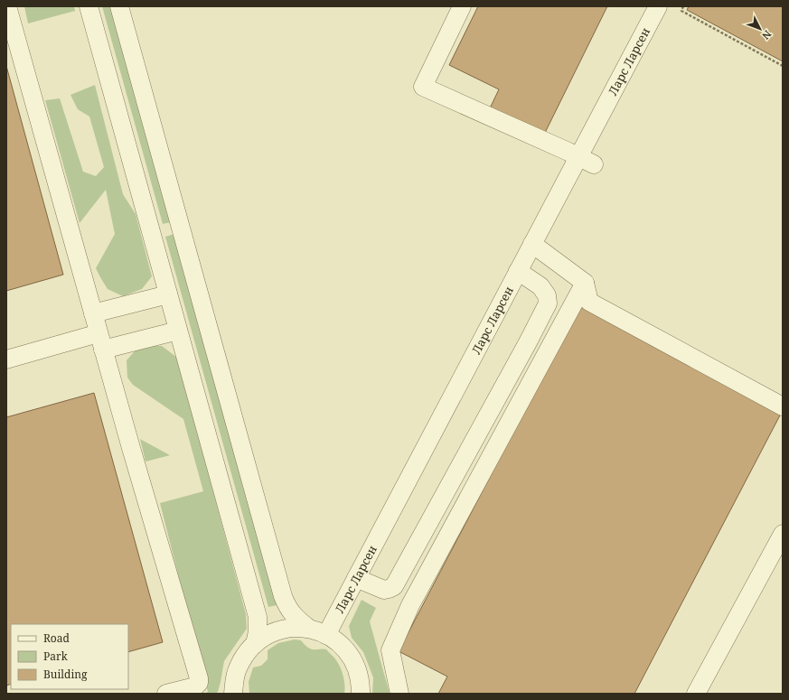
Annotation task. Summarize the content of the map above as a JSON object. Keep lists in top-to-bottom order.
{
  "streets": {
    "street": ["Ларс Ларсен"]
  },
  "legend": ["Road", "Park", "Building"],
  "north": "bottom right"
}
